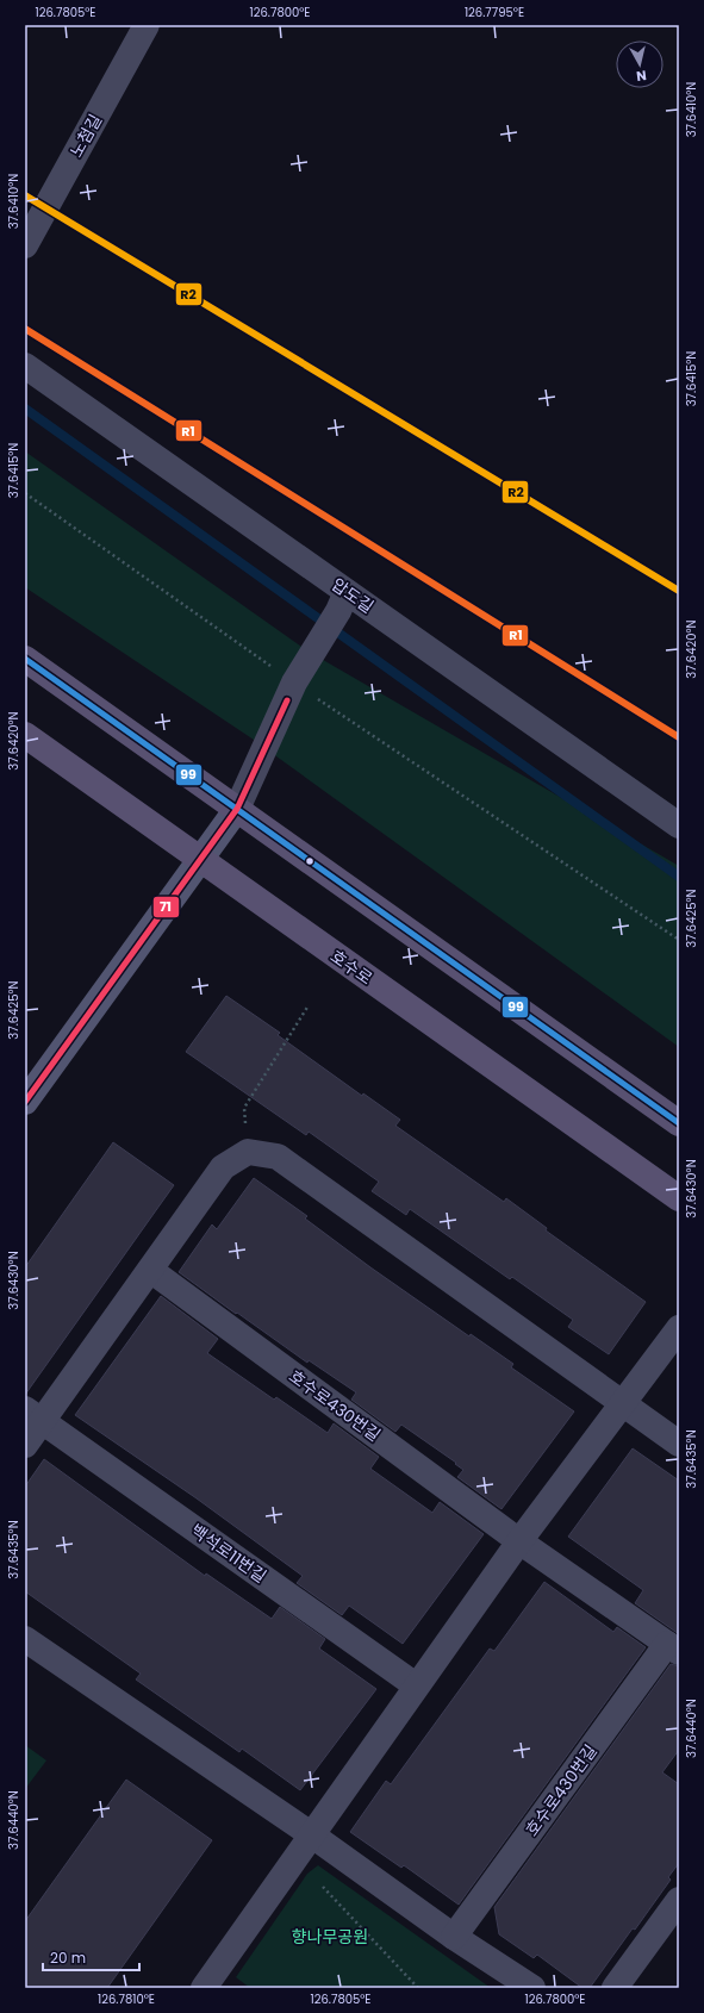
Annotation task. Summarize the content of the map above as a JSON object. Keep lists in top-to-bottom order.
{
  "streets": {
    "main road": ["호수로"],
    "street": [
      "노첨길",
      "압도길",
      "호수로430번길",
      "백석로11번길"
    ]
  },
  "parks": ["향나무공원"],
  "lines": [
    "transit line R2",
    "transit line R1",
    "transit line 99",
    "transit line 71"
  ],
  "scale_bar": "20 m",
  "north": "bottom",
  "coordinates": [
    "126.7805°E",
    "126.7800°E",
    "126.7795°E",
    "37.6410°N",
    "37.6415°N",
    "37.6420°N",
    "37.6425°N",
    "37.6430°N",
    "37.6435°N",
    "37.6440°N",
    "126.7810°E"
  ]
}
